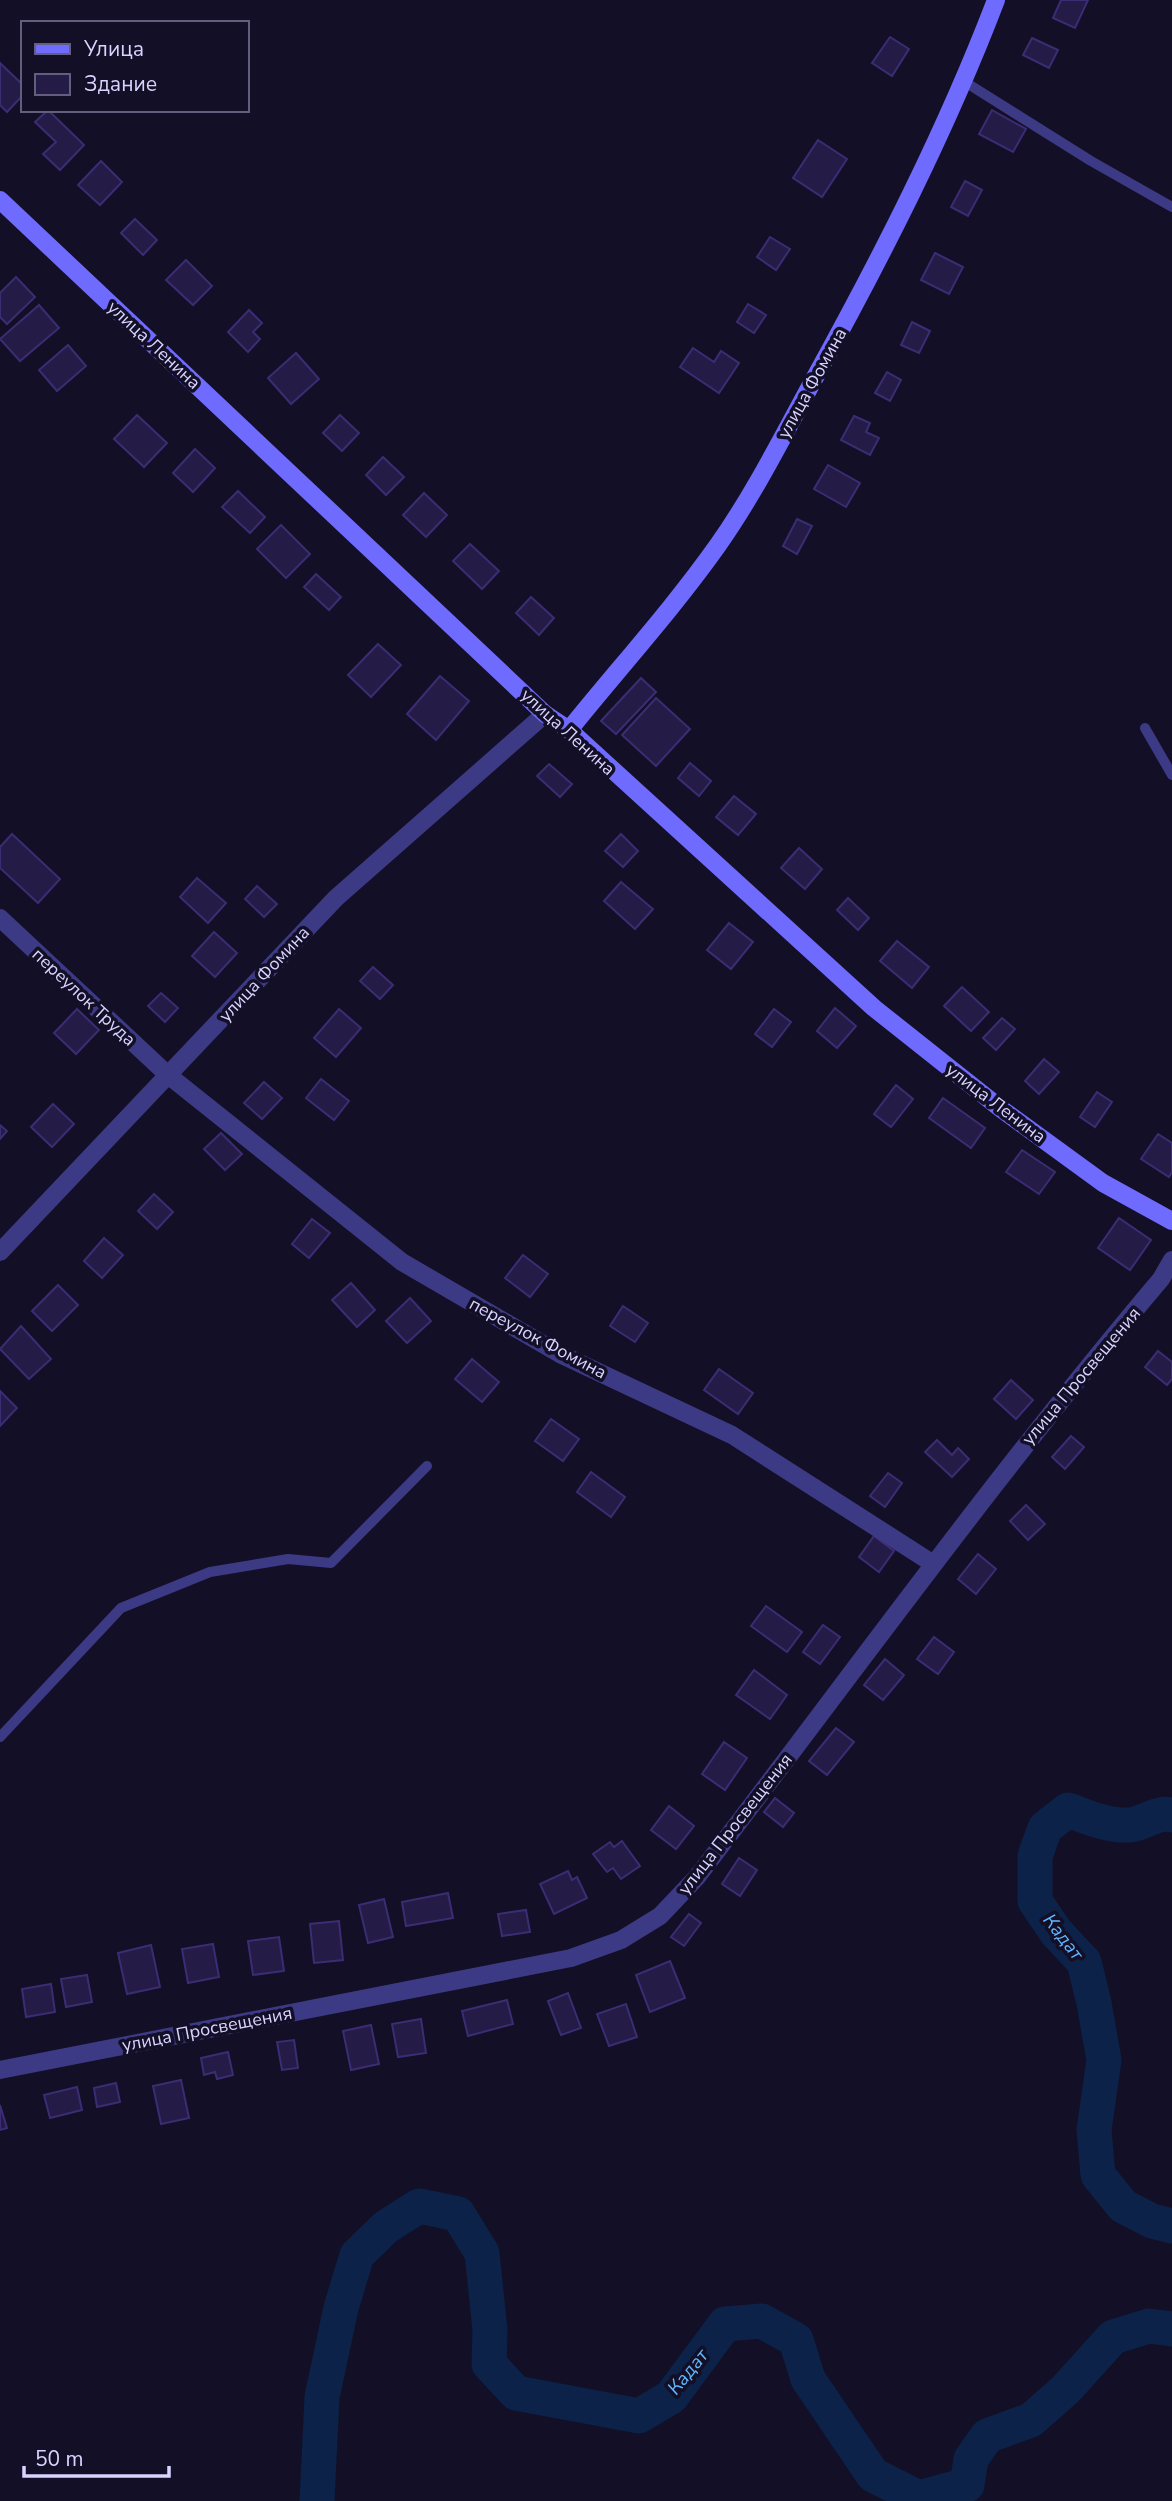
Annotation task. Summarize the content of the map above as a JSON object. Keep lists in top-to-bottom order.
{
  "streets": {
    "street": [
      "улица Ленина",
      "улица Фомина",
      "переулок Труда",
      "переулок Фомина",
      "улица Просвещения"
    ]
  },
  "crossings": [
    ["улица Ленина", "улица Фомина"],
    ["улица Фомина", "переулок Труда"],
    ["улица Фомина", "переулок Фомина"],
    ["переулок Труда", "переулок Фомина"],
    ["переулок Фомина", "улица Просвещения"]
  ],
  "water": ["Кадат"],
  "legend": ["Улица", "Здание"],
  "scale_bar": "50 m"
}
